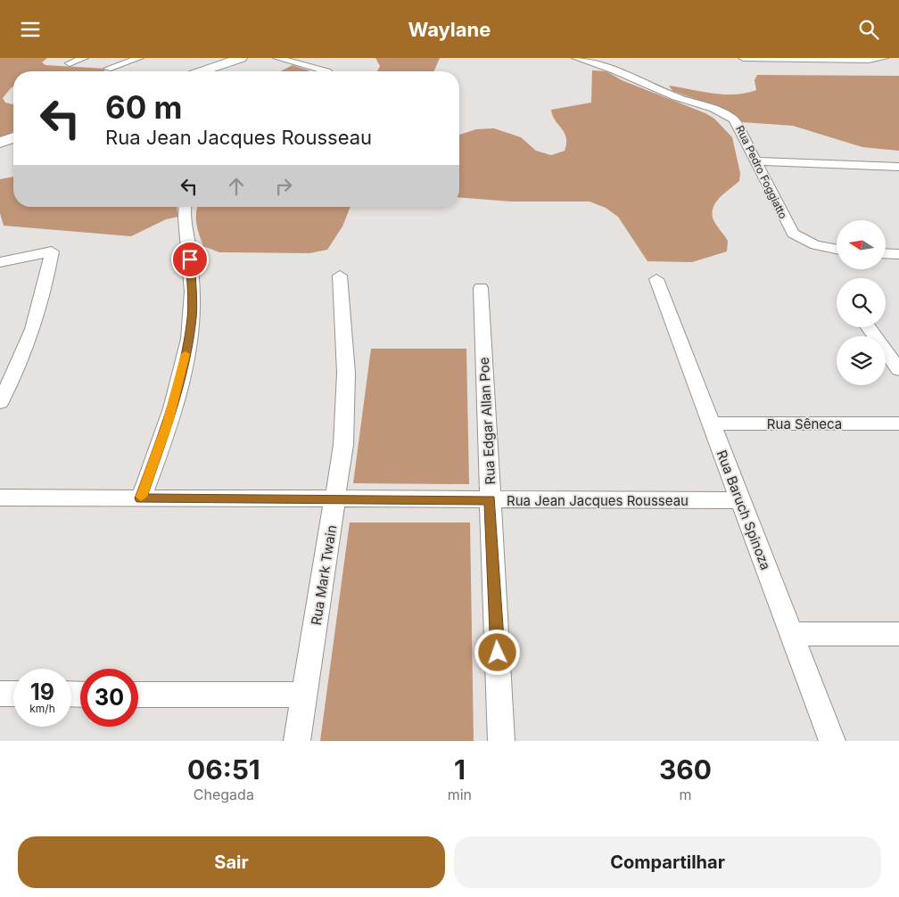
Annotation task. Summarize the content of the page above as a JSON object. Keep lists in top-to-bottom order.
{
  "streets": {
    "street": [
      "Rua Pedro Foggiatto",
      "Rua Edgar Allan Poe",
      "Rua Sêneca",
      "Rua Jean Jacques Rousseau",
      "Rua Baruch Spinoza",
      "Rua Mark Twain"
    ]
  },
  "crossings": [
    ["Rua Edgar Allan Poe", "Rua Jean Jacques Rousseau"],
    ["Rua Sêneca", "Rua Baruch Spinoza"],
    ["Rua Jean Jacques Rousseau", "Rua Baruch Spinoza"],
    ["Rua Jean Jacques Rousseau", "Rua Mark Twain"]
  ],
  "north": "left",
  "page": {
    "header": "Waylane",
    "turn": ["60 m", "Rua Jean Jacques Rousseau"],
    "speed": "19 km/h",
    "limit": "30",
    "eta": [
      "06:51",
      "Chegada",
      "1",
      "min",
      "360",
      "m"
    ],
    "buttons": ["Sair", "Compartilhar"]
  }
}
